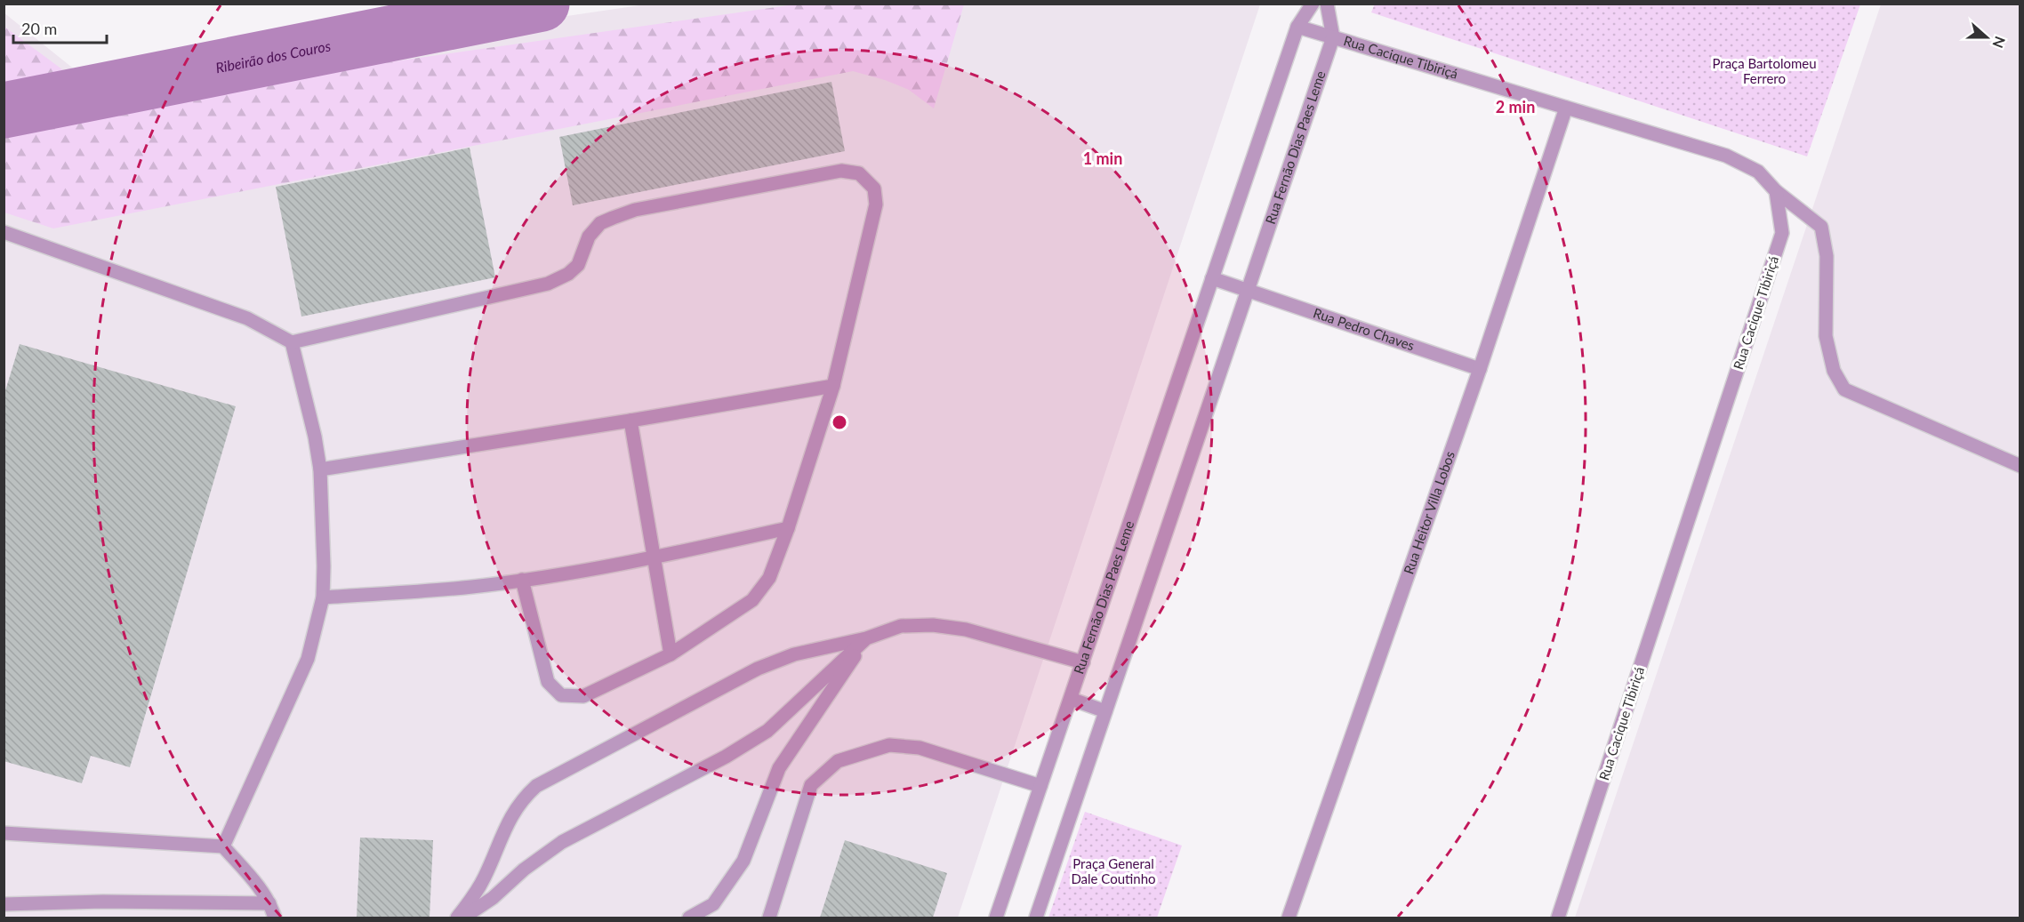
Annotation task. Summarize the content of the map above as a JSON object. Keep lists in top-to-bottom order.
{
  "streets": {
    "street": [
      "Rua Cacique Tibiriçá",
      "Rua Fernão Dias Paes Leme",
      "Rua Pedro Chaves",
      "Rua Heitor Villa Lobos"
    ]
  },
  "crossings": [
    ["Rua Cacique Tibiriçá", "Rua Fernão Dias Paes Leme"],
    ["Rua Cacique Tibiriçá", "Rua Heitor Villa Lobos"],
    ["Rua Fernão Dias Paes Leme", "Rua Pedro Chaves"],
    ["Rua Pedro Chaves", "Rua Heitor Villa Lobos"]
  ],
  "water": ["Ribeirão dos Couros"],
  "parks": ["Praça Bartolomeu Ferrero", "Praça General Dale Coutinho"],
  "scale_bar": "20 m",
  "north": "right",
  "rings": ["2 min", "1 min"]
}
